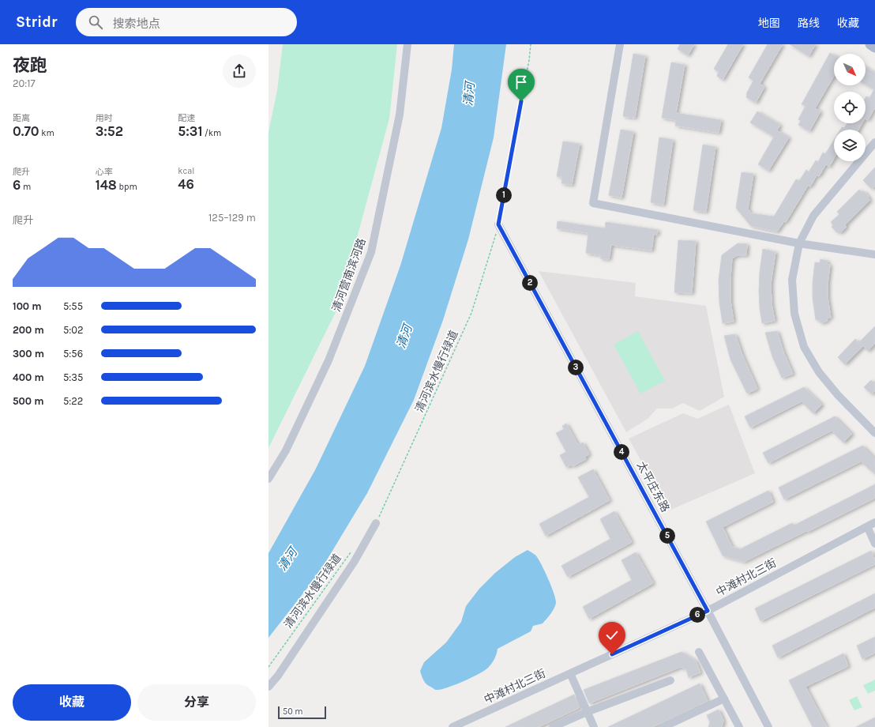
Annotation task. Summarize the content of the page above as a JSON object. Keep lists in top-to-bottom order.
{
  "streets": {
    "street": ["清河营南滨河路", "太平庄东路", "中滩村北三街"],
    "path": ["清河滨水慢行绿道"]
  },
  "crossings": [
    ["清河滨水慢行绿道", "太平庄东路"],
    ["太平庄东路", "中滩村北三街"]
  ],
  "water": ["清河"],
  "scale_bar": "50 m",
  "north": "bottom right",
  "page": {
    "header": "Stridr",
    "search": "搜索地点",
    "nav": ["地图", "路线", "收藏"],
    "heading": ["夜跑", "20:17"],
    "stats": [
      ["距离", "0.70 km"],
      ["用时", "3:52"],
      ["配速", "5:31 /km"],
      ["爬升", "6 m"],
      ["心率", "148 bpm"],
      ["kcal", "46"]
    ],
    "pins": [
      "1",
      "2",
      "3",
      "4",
      "5",
      "6"
    ],
    "chart": ["爬升", "125–129 m"],
    "list": [
      {
        "name": "100 m",
        "note": "5:55"
      },
      {
        "name": "200 m",
        "note": "5:02"
      },
      {
        "name": "300 m",
        "note": "5:56"
      },
      {
        "name": "400 m",
        "note": "5:35"
      },
      {
        "name": "500 m",
        "note": "5:22"
      }
    ],
    "buttons": ["收藏", "分享"],
    "scale": "50 m"
  }
}
